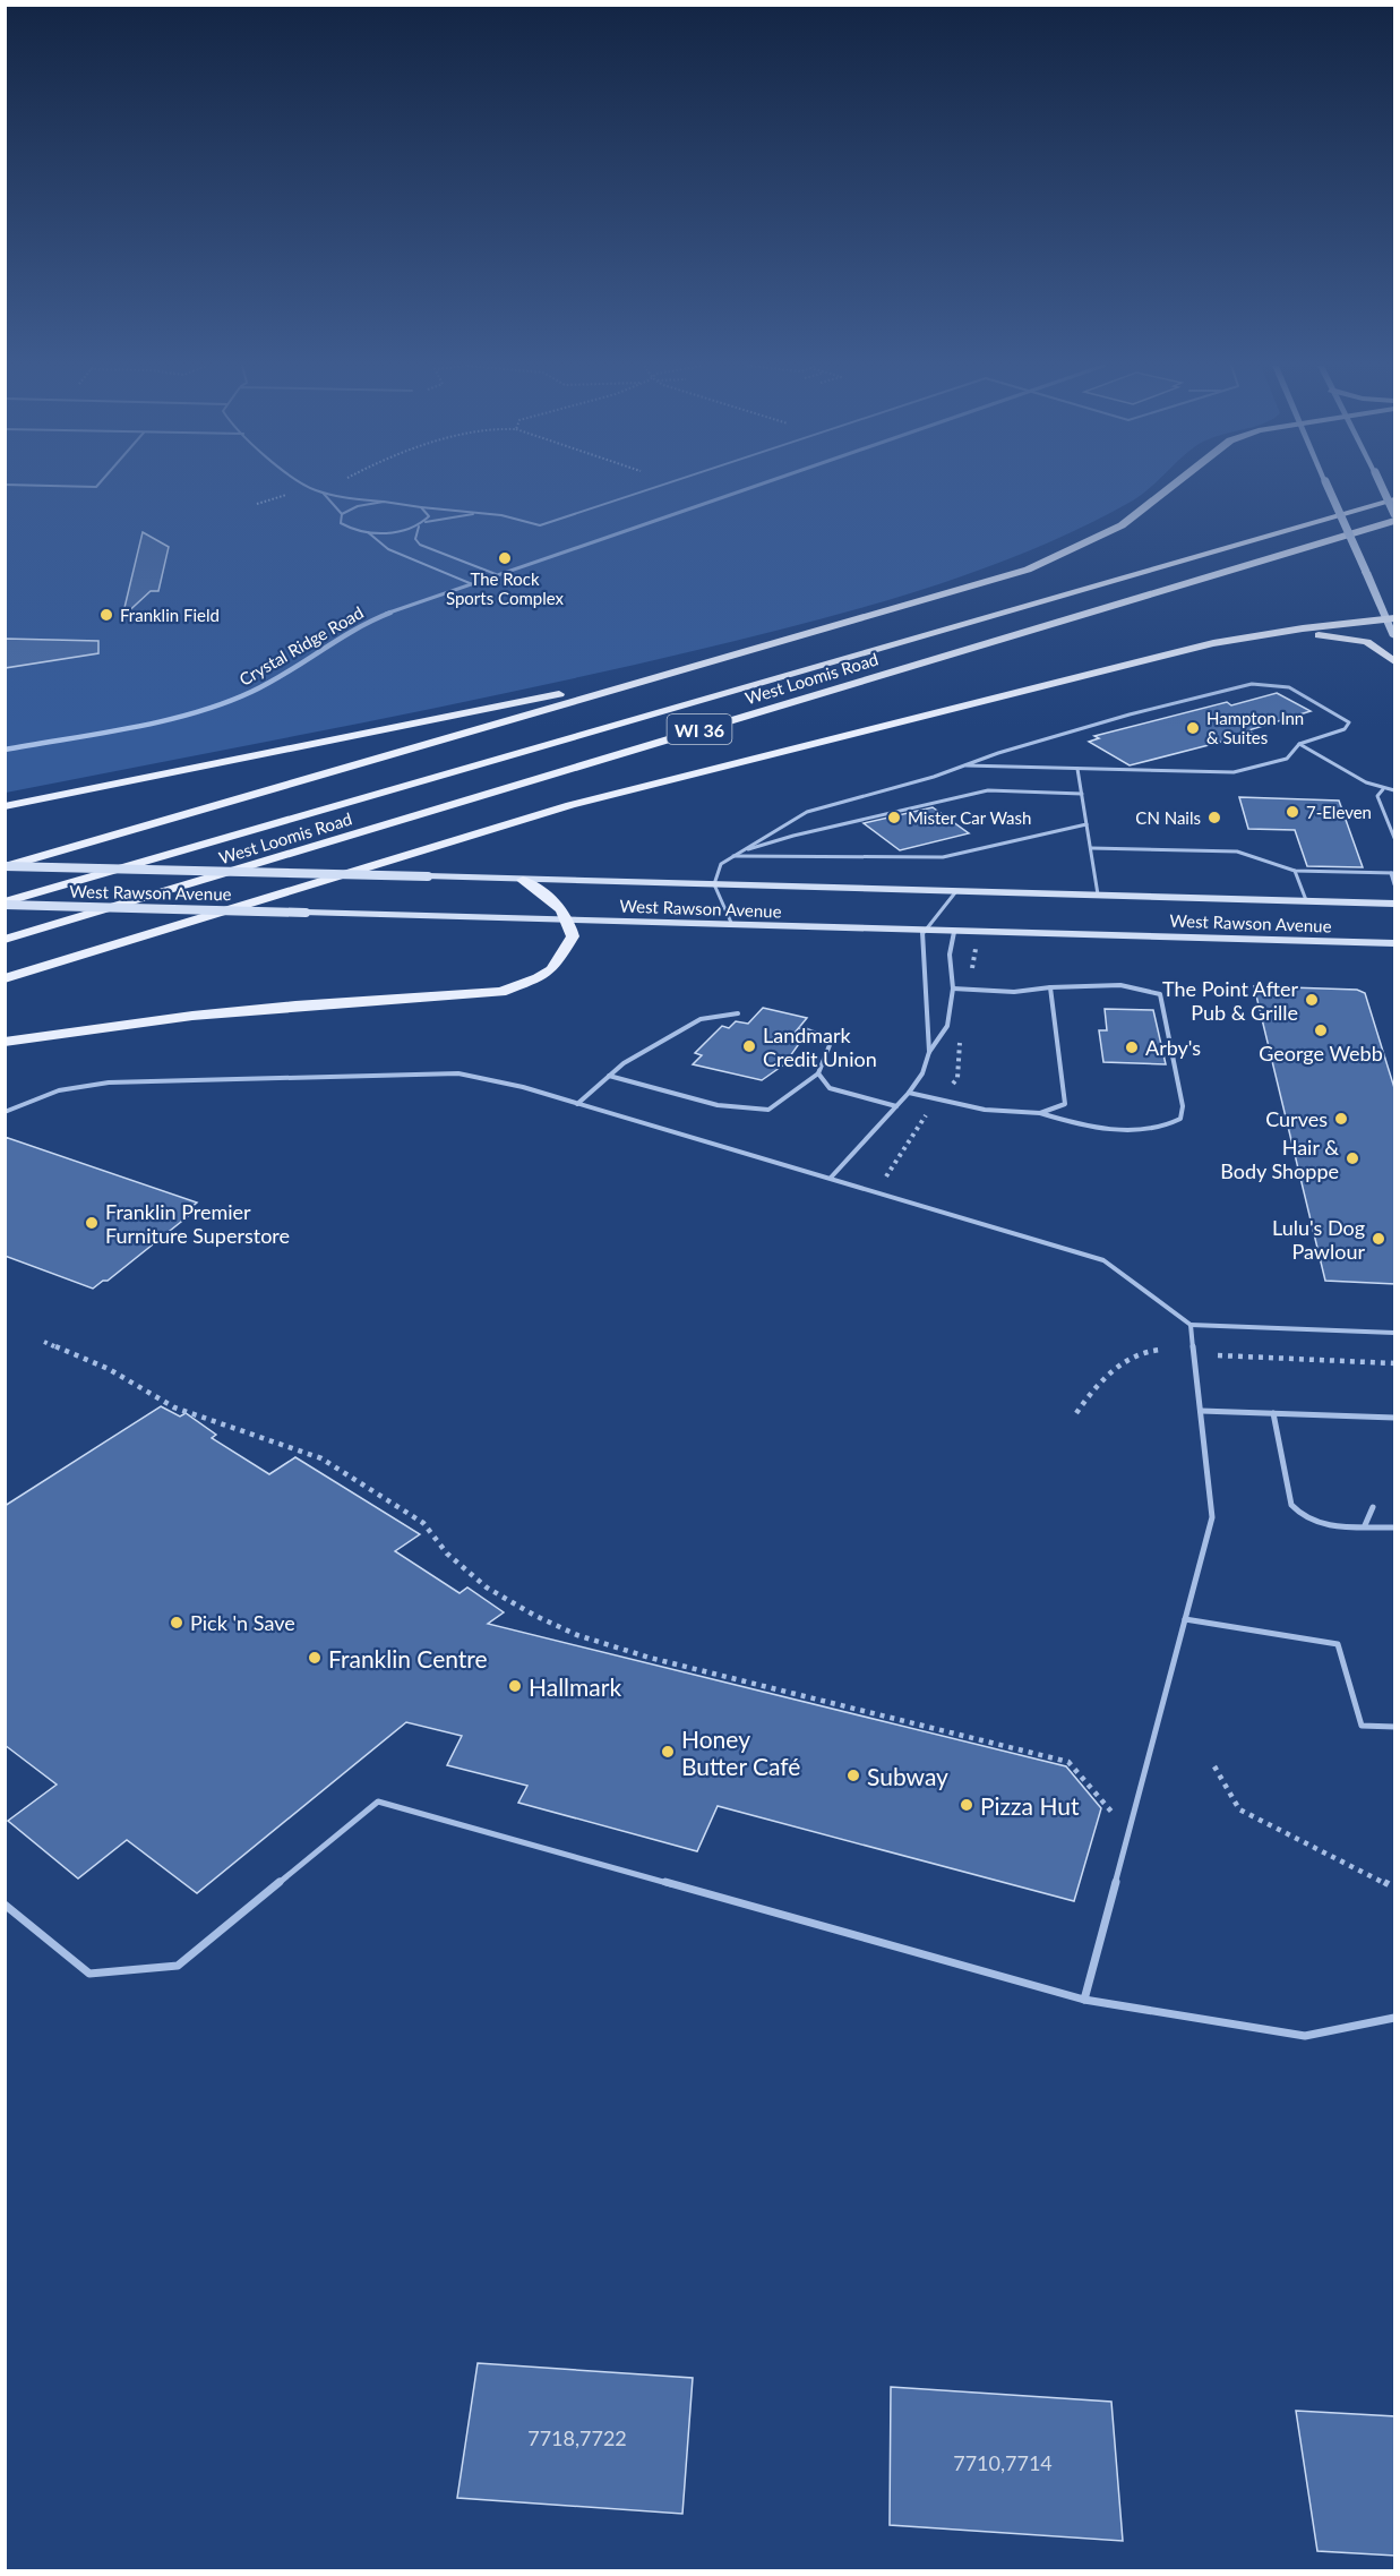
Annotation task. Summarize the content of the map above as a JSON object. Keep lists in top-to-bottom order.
{
  "streets": {
    "main road": ["West Loomis Road", "WI 36", "West Rawson Avenue"],
    "street": ["Crystal Ridge Road"]
  },
  "crossings": [
    ["West Loomis Road", "West Rawson Avenue"]
  ],
  "places": [
    "The Rock Sports Complex",
    "Franklin Field",
    "Hampton Inn & Suites",
    "7-Eleven",
    "Mister Car Wash",
    "CN Nails",
    "The Point After Pub & Grille",
    "George Webb",
    "Landmark Credit Union",
    "Arby's",
    "Curves",
    "Hair & Body Shoppe",
    "Franklin Premier Furniture Superstore",
    "Lulu's Dog Pawlour",
    "Pick 'n Save",
    "Franklin Centre",
    "Hallmark",
    "Honey Butter Café",
    "Subway",
    "Pizza Hut"
  ],
  "house_numbers": ["7718,7722", "7710,7714"]
}
